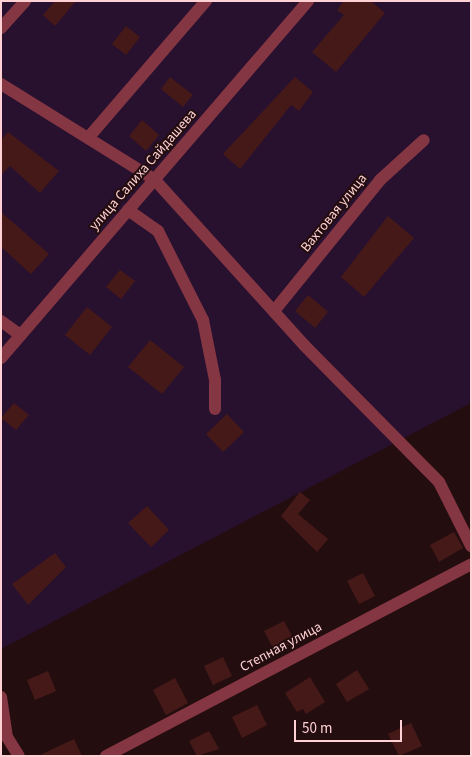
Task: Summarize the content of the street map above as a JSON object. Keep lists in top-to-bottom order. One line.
{"streets":{"street":["улица Салиха Сайдашева","Вахтовая улица","Степная улица"]},"scale_bar":"50 m"}
